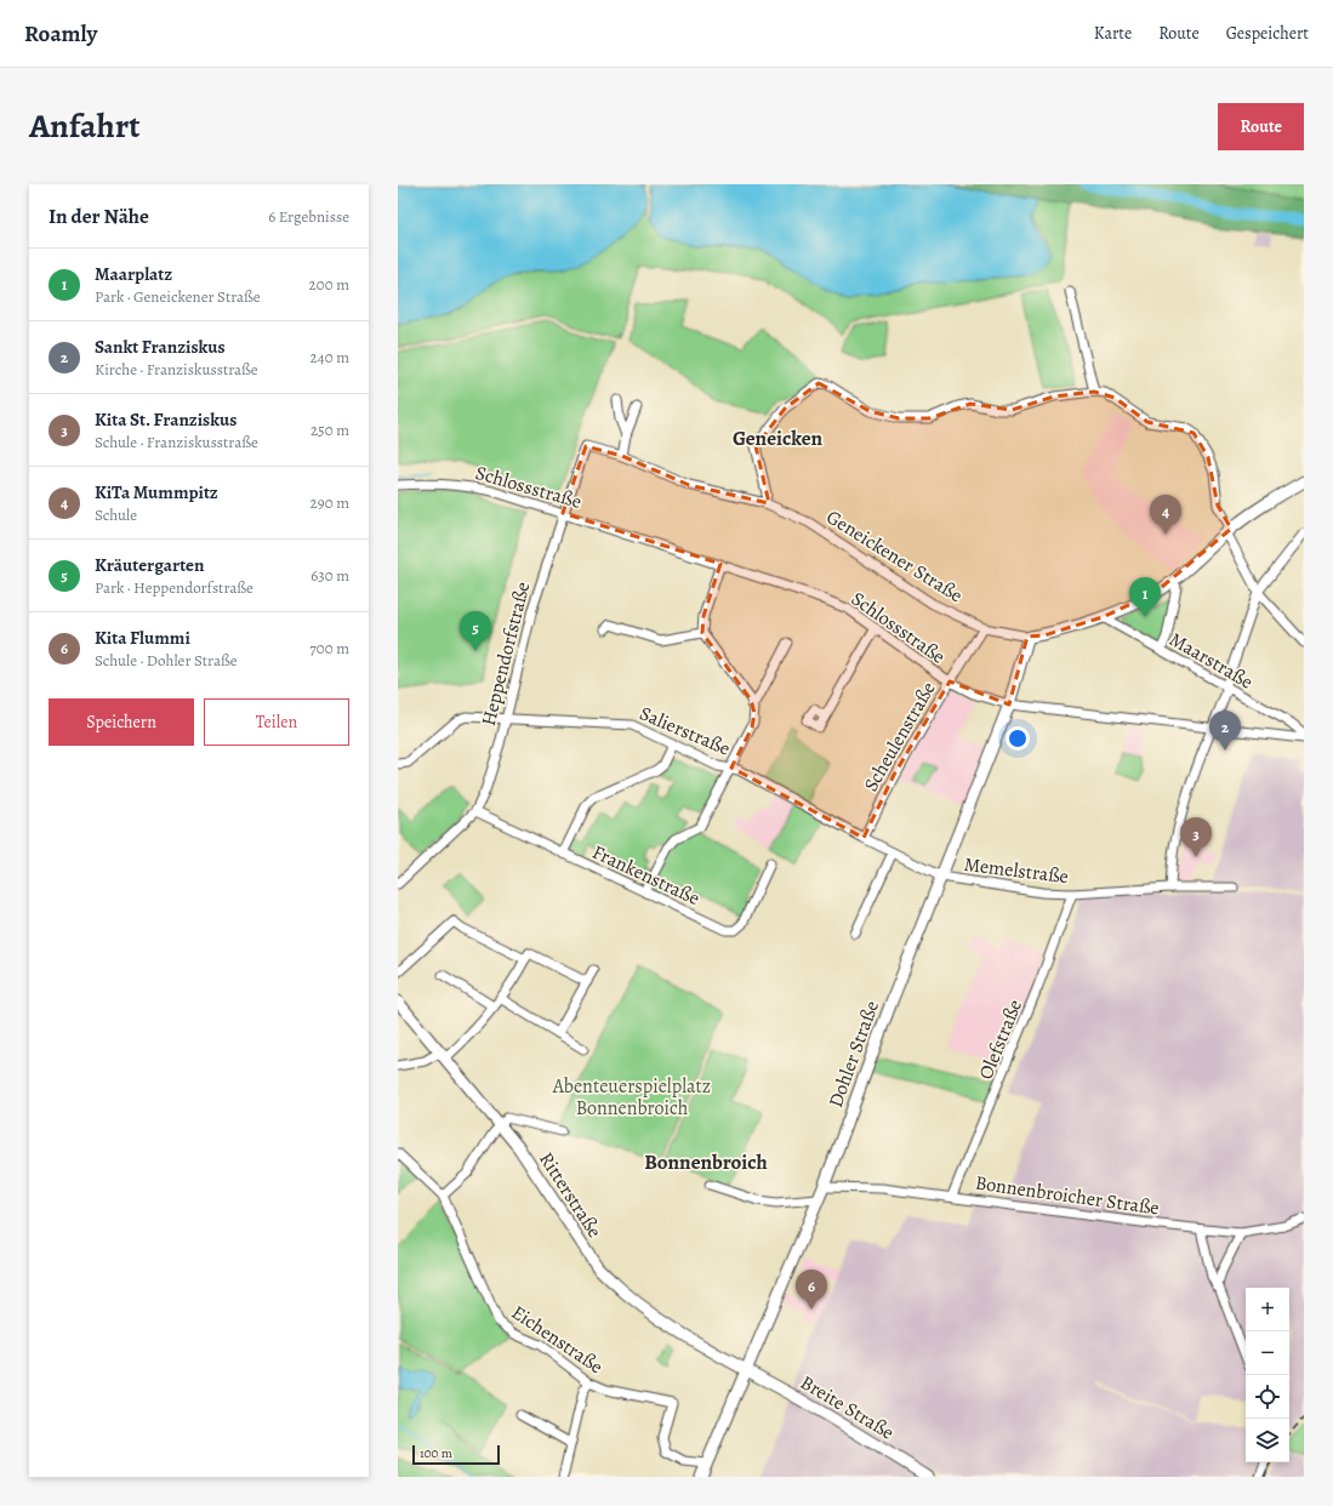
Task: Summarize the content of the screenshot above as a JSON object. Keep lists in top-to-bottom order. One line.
{"streets":{"main road":["Dohler Straße","Ritterstraße","Breite Straße"],"street":["Schlossstraße","Geneickener Straße","Heppendorfstraße","Maarstraße","Salierstraße","Scheulenstraße","Memelstraße","Frankenstraße","Olefstraße","Bonnenbroicher Straße","Eichenstraße"]},"crossings":[["Schlossstraße","Geneickener Straße"],["Schlossstraße","Heppendorfstraße"],["Schlossstraße","Scheulenstraße"],["Schlossstraße","Dohler Straße"],["Geneickener Straße","Heppendorfstraße"],["Geneickener Straße","Scheulenstraße"],["Geneickener Straße","Dohler Straße"],["Heppendorfstraße","Salierstraße"],["Heppendorfstraße","Frankenstraße"],["Salierstraße","Scheulenstraße"],["Salierstraße","Memelstraße"],["Scheulenstraße","Memelstraße"],["Memelstraße","Olefstraße"],["Memelstraße","Dohler Straße"],["Olefstraße","Bonnenbroicher Straße"],["Dohler Straße","Ritterstraße"],["Dohler Straße","Bonnenbroicher Straße"],["Dohler Straße","Eichenstraße"],["Dohler Straße","Breite Straße"],["Ritterstraße","Breite Straße"]],"districts":["Geneicken","Bonnenbroich"],"parks":["Abenteuerspielplatz Bonnenbroich"],"scale_bar":"100 m","page":{"header":"Roamly","nav":["Karte","Route","Gespeichert"],"title":"Anfahrt","buttons":["Route",["Speichern","Teilen"]],"heading":["In der Nähe","6 Ergebnisse"],"list":[{"mark":"1","name":"Maarplatz","note":"Park · Geneickener Straße","value":"200 m"},{"mark":"2","name":"Sankt Franziskus","note":"Kirche · Franziskusstraße","value":"240 m"},{"mark":"3","name":"Kita St. Franziskus","note":"Schule · Franziskusstraße","value":"250 m"},{"mark":"4","name":"KiTa Mummpitz","note":"Schule","value":"290 m"},{"mark":"5","name":"Kräutergarten","note":"Park · Heppendorfstraße","value":"630 m"},{"mark":"6","name":"Kita Flummi","note":"Schule · Dohler Straße","value":"700 m"}],"pins":["4","1","5","2","3","6"],"map_buttons":["+","−"],"scale":"100 m"}}
